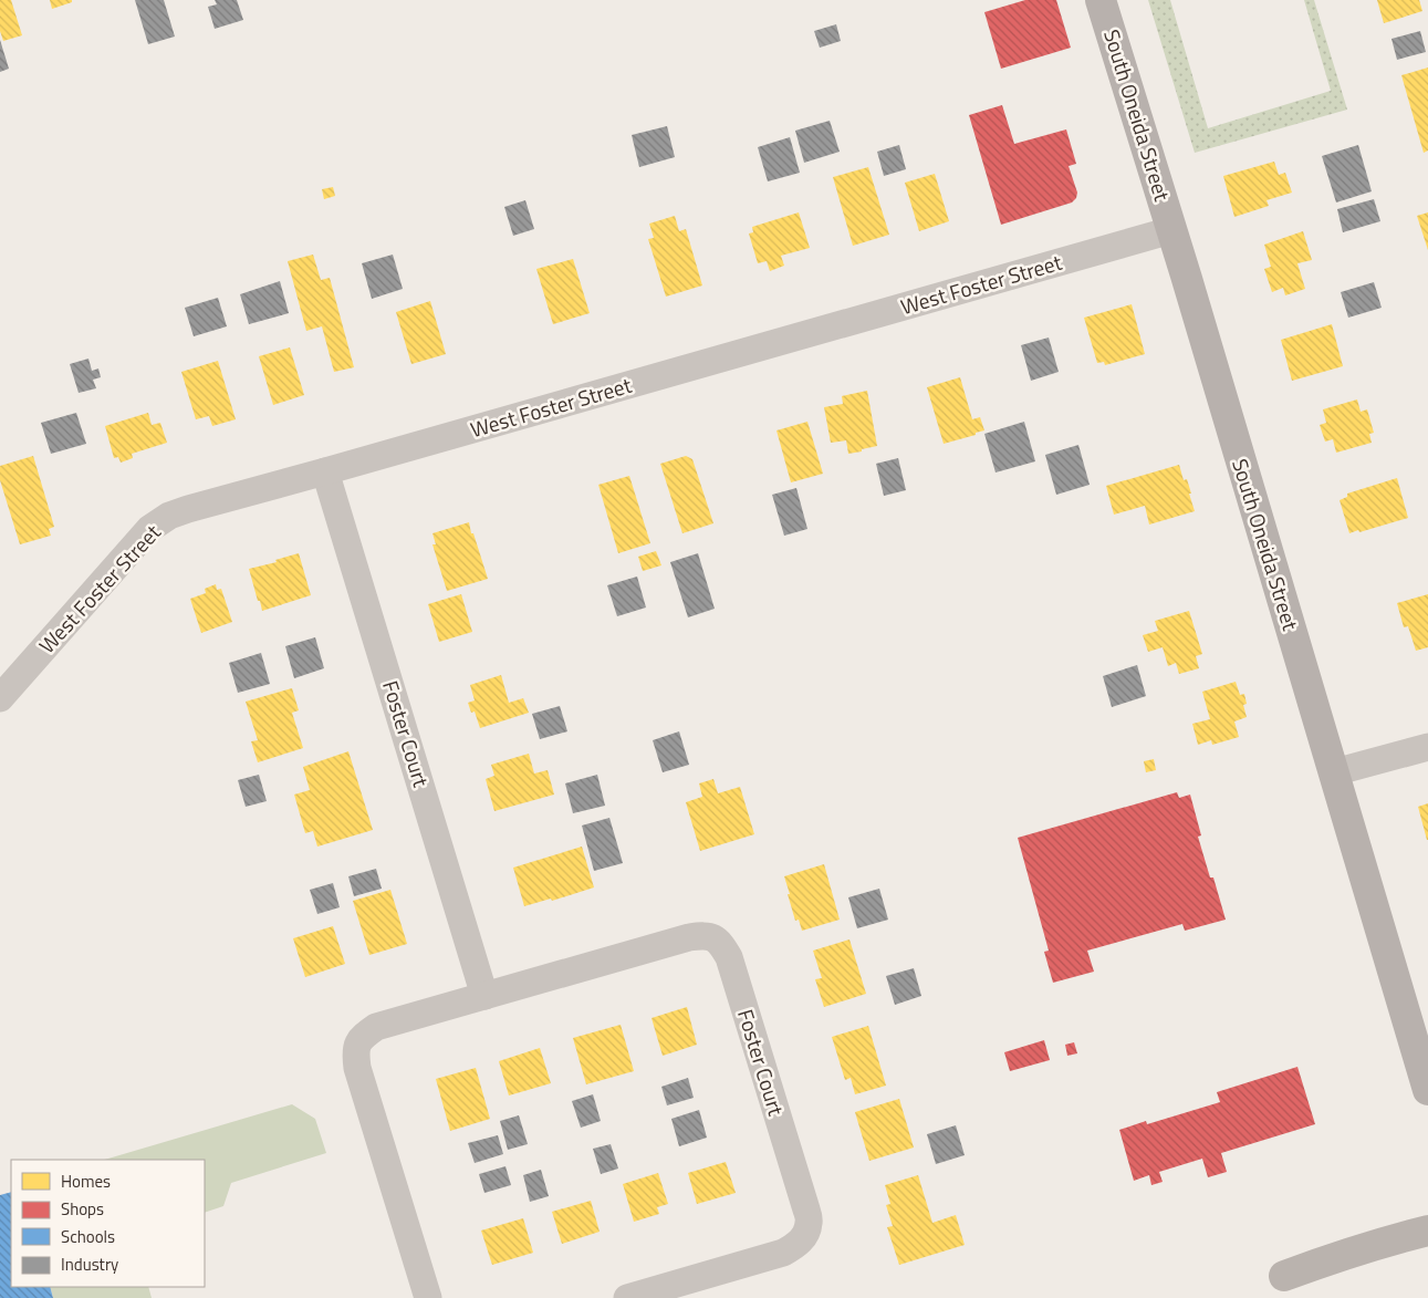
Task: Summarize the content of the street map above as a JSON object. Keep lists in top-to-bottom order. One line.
{"streets":{"main road":["South Oneida Street"],"street":["West Foster Street","Foster Court"]},"crossings":[["South Oneida Street","West Foster Street"],["West Foster Street","Foster Court"]],"legend":["Homes","Shops","Schools","Industry"]}
